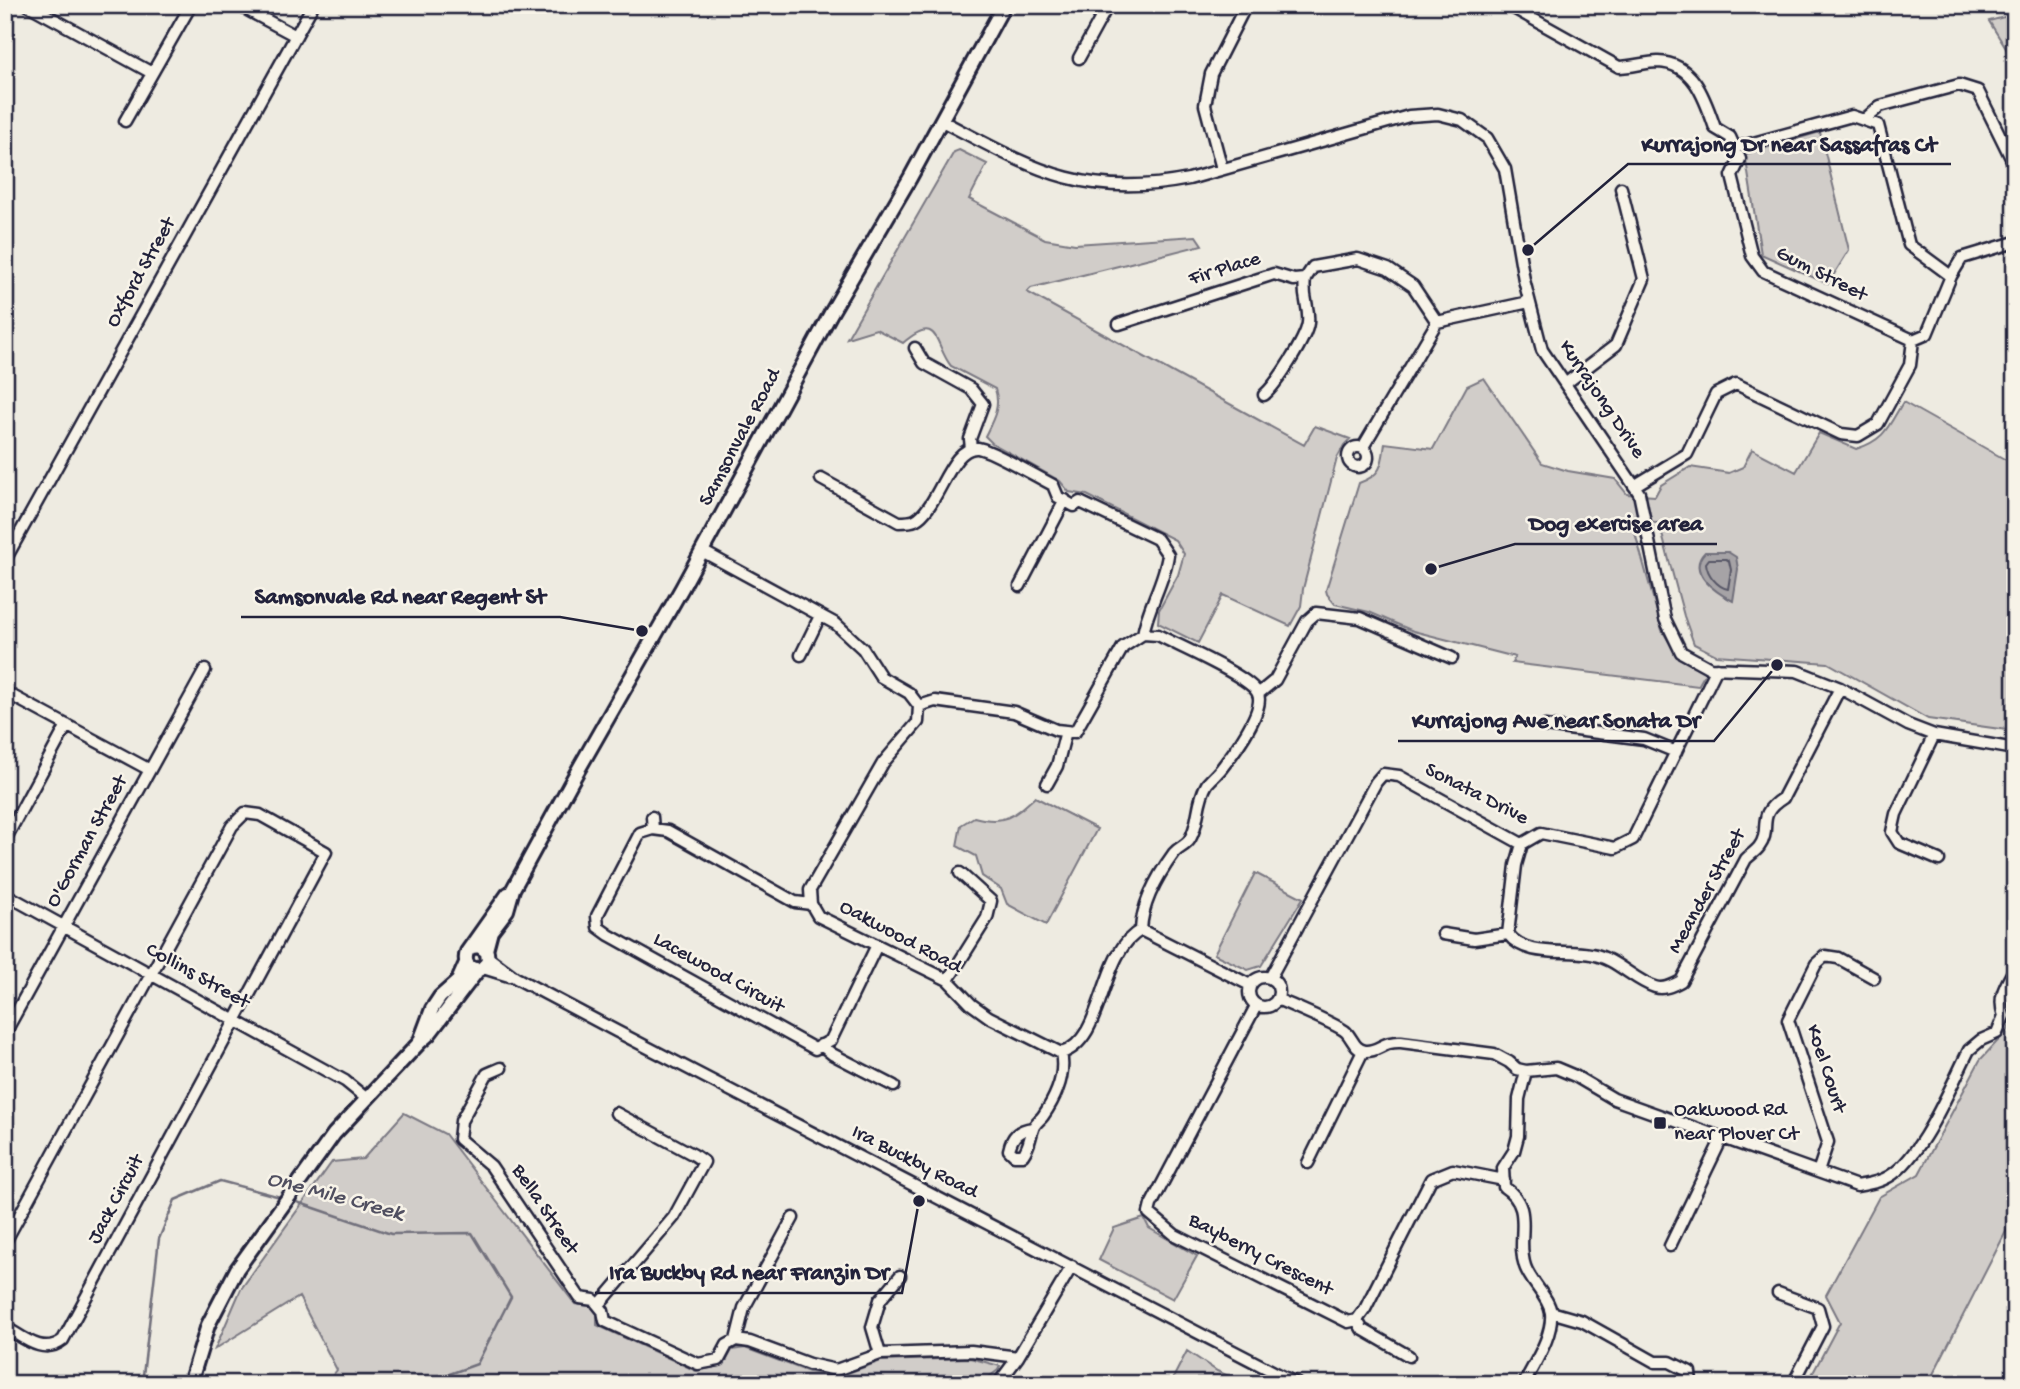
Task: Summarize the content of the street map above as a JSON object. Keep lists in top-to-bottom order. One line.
{"streets":{"main road":["Samsonvale Road"],"street":["Fir Place","Oxford Street","Gum Street","Kurrajong Drive","Sonata Drive","O'Gorman Street","Meander Street","Oakwood Road","Lacewood Circuit","Collins Street","Koel Court","Ira Buckby Road","Jack Circuit","Bella Street","Bayberry Crescent"]},"crossings":[["Kurrajong Drive","Samsonvale Road"],["Kurrajong Drive","Sonata Drive"],["Kurrajong Drive","Meander Street"],["Samsonvale Road","Collins Street"],["Samsonvale Road","Ira Buckby Road"],["Sonata Drive","Bayberry Crescent"],["O'Gorman Street","Collins Street"],["Collins Street","Jack Circuit"]],"water":["One Mile Creek"],"places":{"other":["Kurrajong Dr near Sassafras Ct","Dog exercise area","Samsonvale Rd near Regent St","Kurrajong Ave near Sonata Dr","Ira Buckby Rd near Franzin Dr"],"transit":["Oakwood Rd near Plover Ct"]}}
